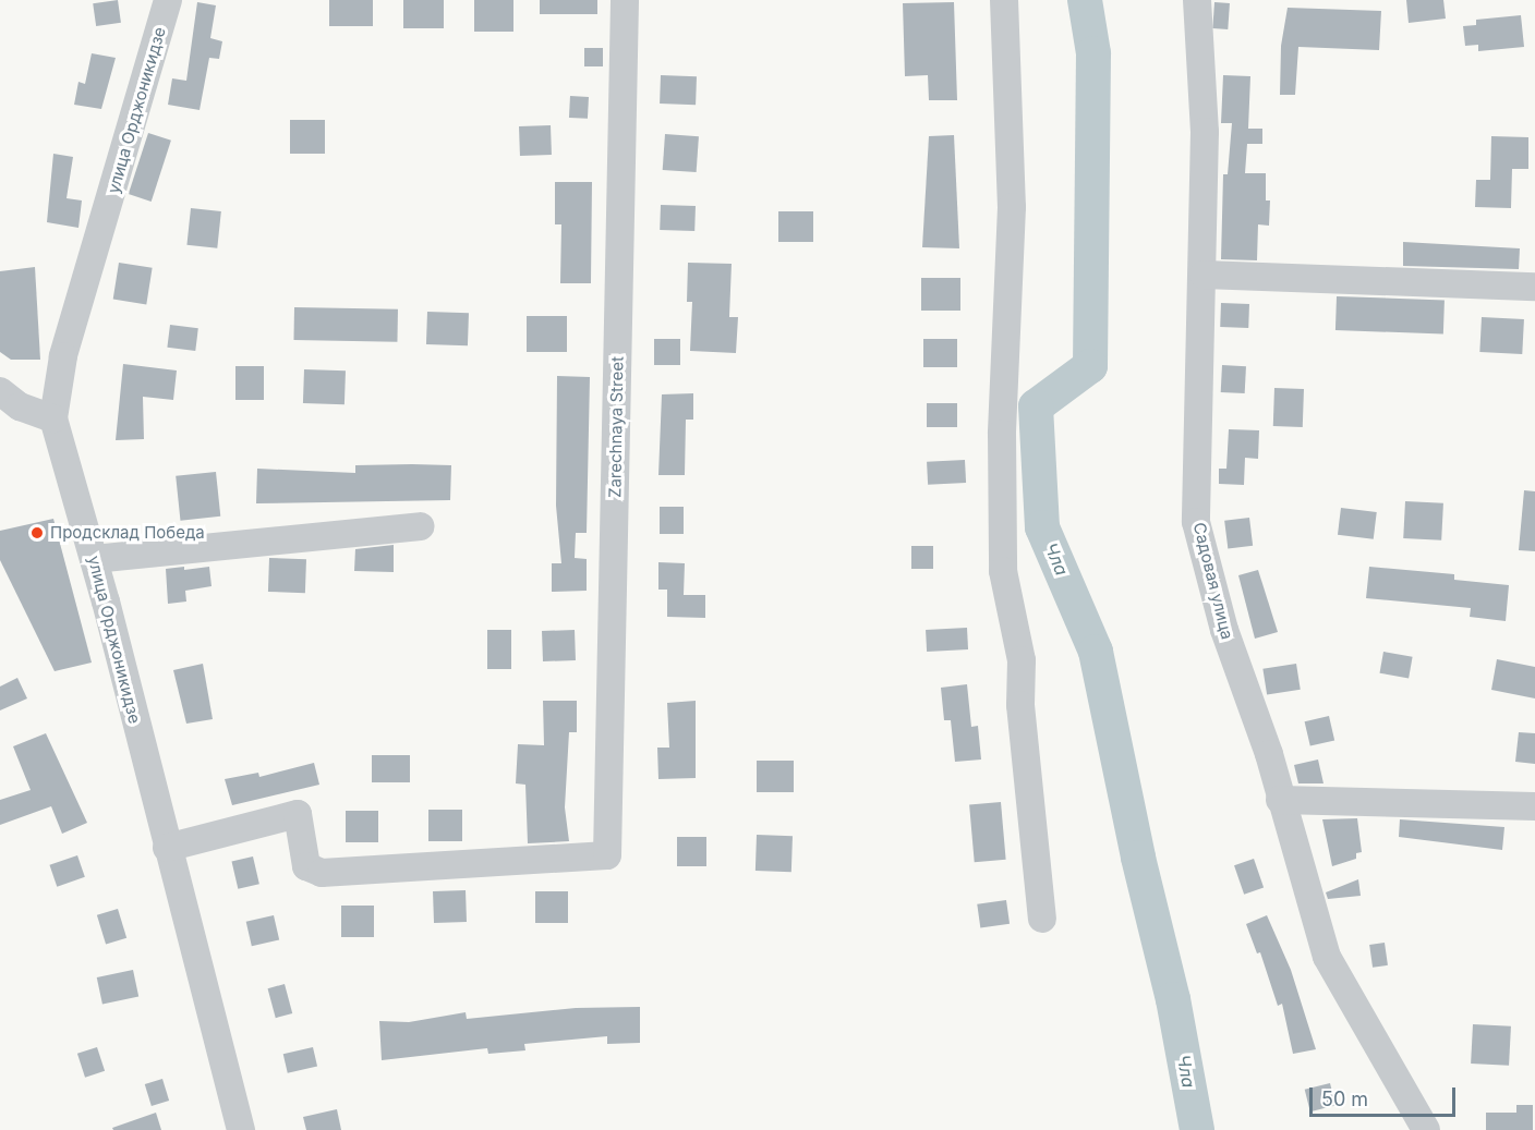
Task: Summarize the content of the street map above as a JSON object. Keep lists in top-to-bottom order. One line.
{"streets":{"street":["улица Орджоникидзе","Zarechnaya Street","Садовая улица"]},"crossings":[["улица Орджоникидзе","Zarechnaya Street"]],"water":["Чла"],"places":["Продсклад Победа"],"scale_bar":"50 m"}
